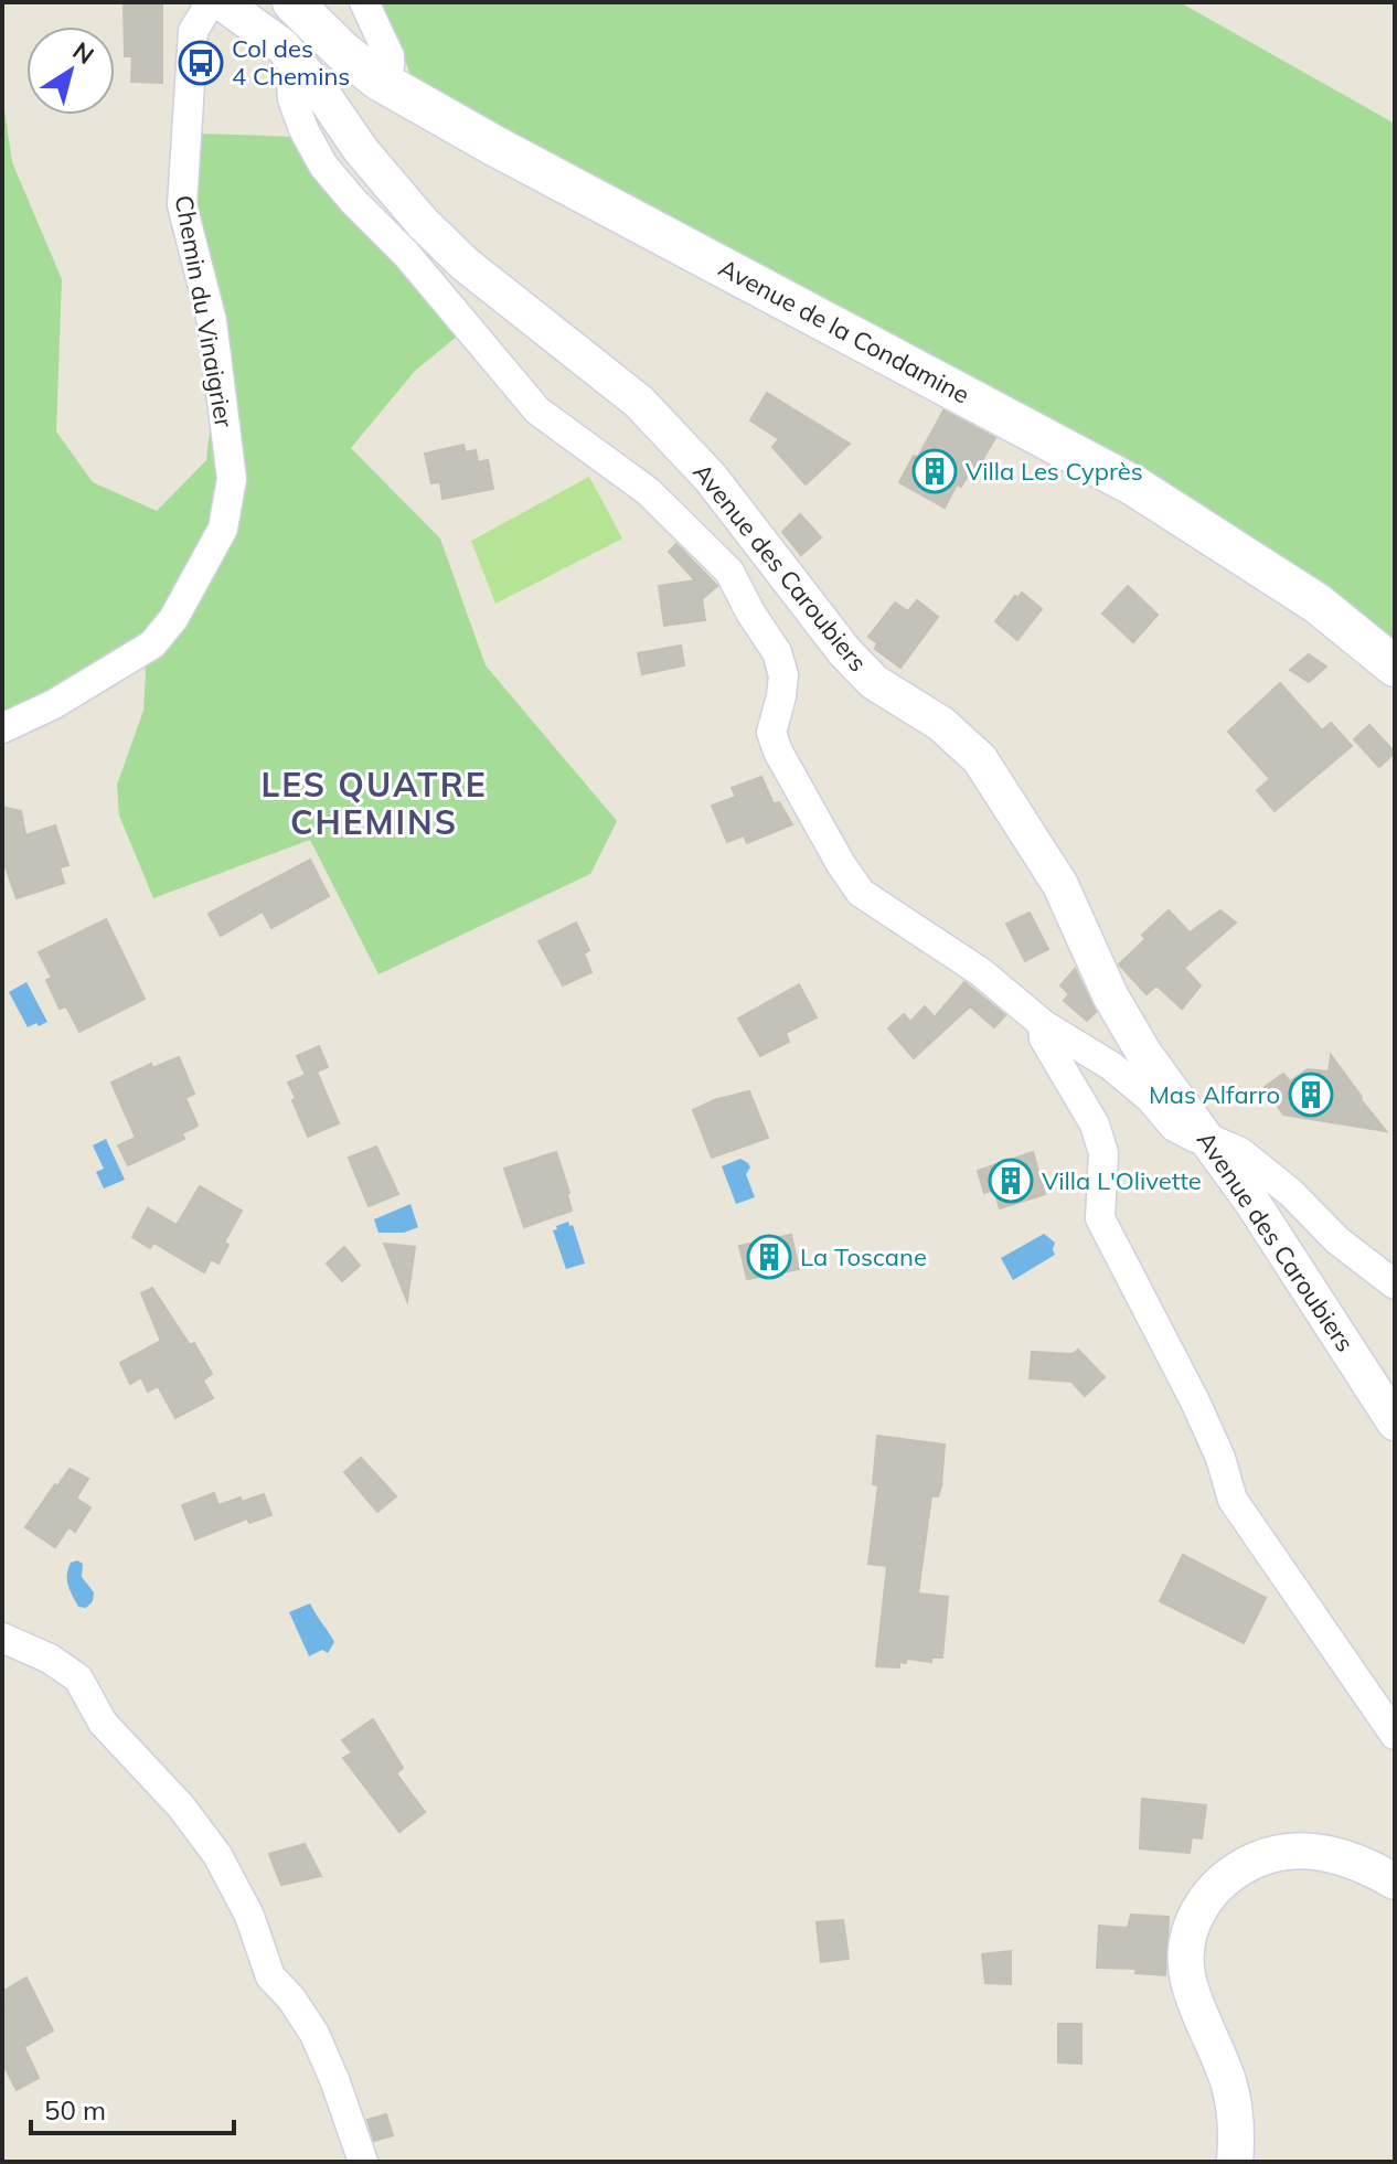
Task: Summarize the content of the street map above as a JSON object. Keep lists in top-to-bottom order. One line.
{"streets":{"main road":["Avenue de la Condamine"],"street":["Chemin du Vinaigrier","Avenue des Caroubiers"]},"districts":["LES QUATRE CHEMINS"],"places":{"bus stop":["Col des 4 Chemins"],"building":["Villa Les Cyprès","Mas Alfarro","Villa L'Olivette","La Toscane"]},"scale_bar":"50 m","north":"top right"}
